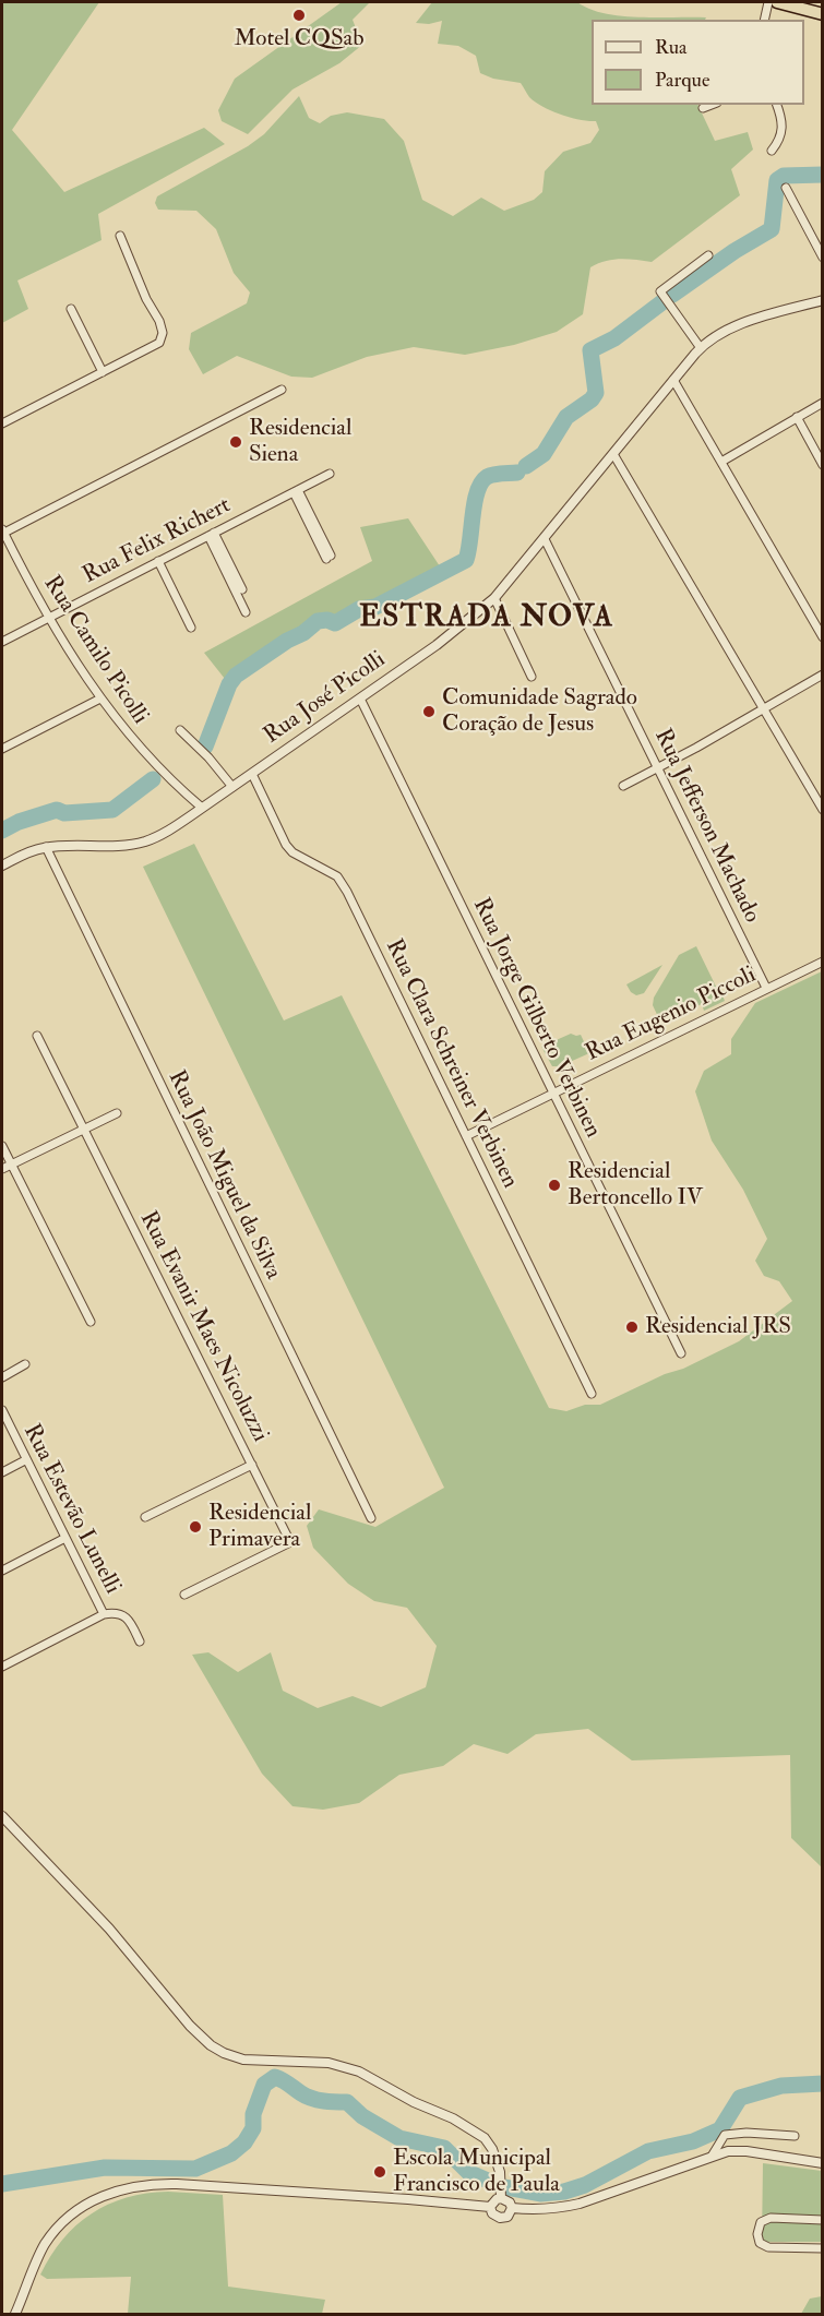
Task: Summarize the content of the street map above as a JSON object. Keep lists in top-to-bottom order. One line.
{"streets":{"street":["Rua Felix Richert","Rua Camilo Picolli","Rua José Picolli","Rua Jefferson Machado","Rua Eugenio Piccoli","Rua Jorge Gilberto Verbinen","Rua Clara Schreiner Verbinen","Rua João Miguel da Silva","Rua Evanir Maes Nicoluzzi","Rua Estevão Lunelli"]},"crossings":[["Rua Felix Richert","Rua Camilo Picolli"],["Rua Camilo Picolli","Rua José Picolli"],["Rua José Picolli","Rua Jefferson Machado"],["Rua José Picolli","Rua Jorge Gilberto Verbinen"],["Rua José Picolli","Rua Clara Schreiner Verbinen"],["Rua José Picolli","Rua João Miguel da Silva"],["Rua Jefferson Machado","Rua Eugenio Piccoli"],["Rua Eugenio Piccoli","Rua Jorge Gilberto Verbinen"],["Rua Eugenio Piccoli","Rua Clara Schreiner Verbinen"]],"districts":["ESTRADA NOVA"],"places":["Motel CQSab","Residencial Siena","Comunidade Sagrado Coração de Jesus","Residencial Bertoncello IV","Residencial JRS","Residencial Primavera","Escola Municipal Francisco de Paula"],"legend":["Rua","Parque"]}
